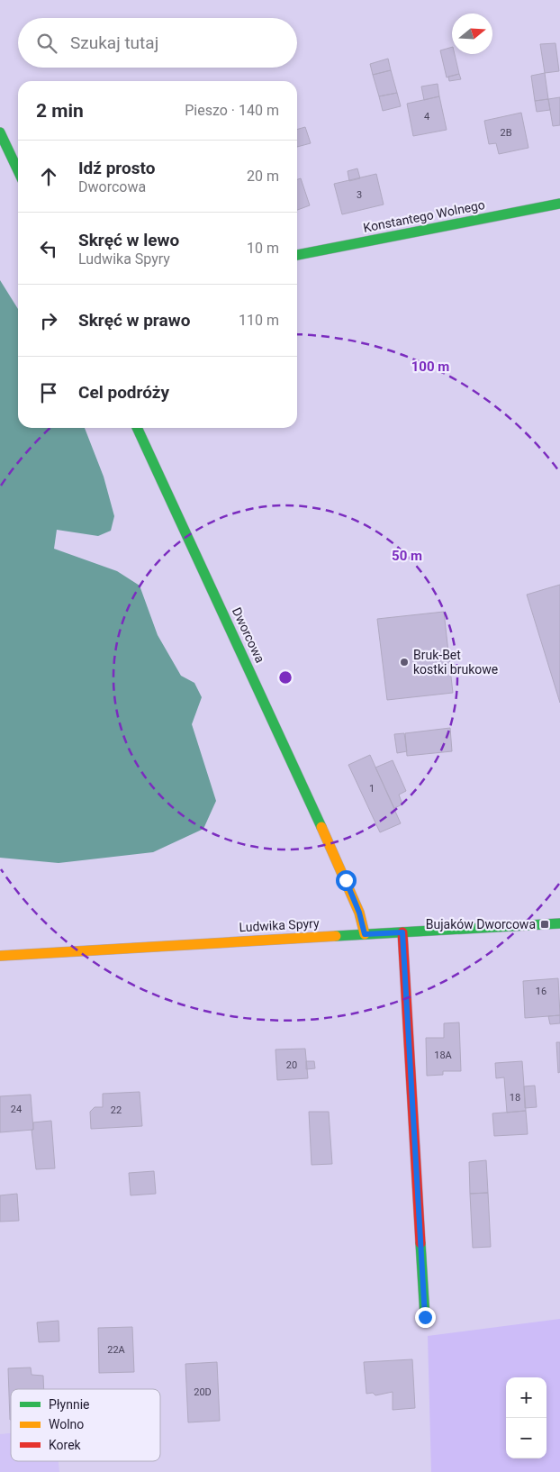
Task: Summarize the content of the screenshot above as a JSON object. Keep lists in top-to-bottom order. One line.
{"streets":{"street":["Konstantego Wolnego","Dworcowa","Ludwika Spyry"]},"crossings":[["Dworcowa","Ludwika Spyry"]],"places":{"other":["Bruk-Bet kostki brukowe"],"transit":["Bujaków Dworcowa"]},"house_numbers":["4","2B","3","1","16","18A","20","18","24","22","22A","20D"],"legend":["Płynnie","Wolno","Korek"],"north":"right","page":{"search":"Szukaj tutaj","heading":["2 min","Pieszo · 140 m"],"list":[["Idź prosto","Dworcowa","20 m"],["Skręć w lewo","Ludwika Spyry","10 m"],["Skręć w prawo","110 m"],"Cel podróży"],"map_buttons":["+","−"]},"rings":["100 m","50 m"]}
